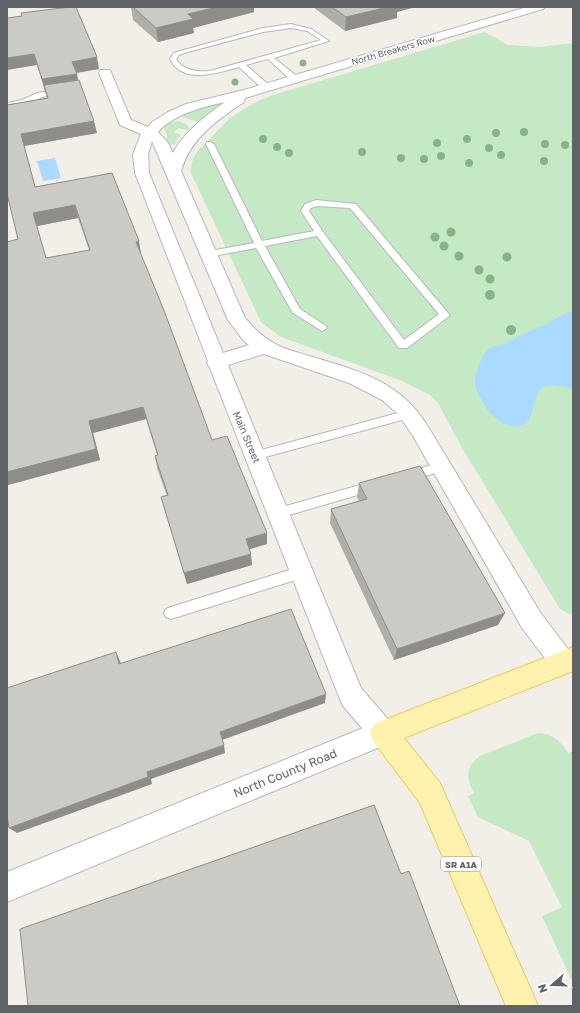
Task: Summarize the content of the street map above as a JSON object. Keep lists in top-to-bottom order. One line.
{"streets":{"main road":["North County Road","SR A1A"],"street":["North Breakers Row","Main Street"]},"crossings":[["North Breakers Row","Main Street"],["Main Street","North County Road"],["Main Street","SR A1A"],["North County Road","SR A1A"]],"north":"left"}
